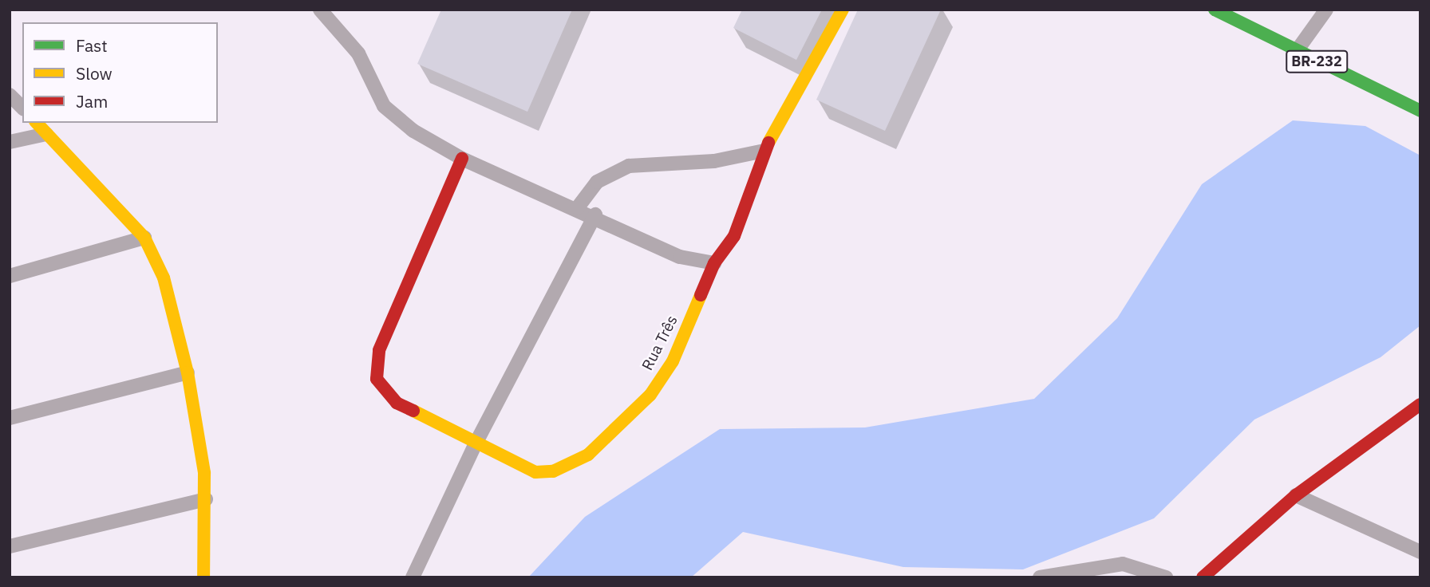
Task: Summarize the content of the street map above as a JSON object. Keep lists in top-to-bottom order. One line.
{"streets":{"main road":["BR-232","Rua Três"]},"legend":["Fast","Slow","Jam"]}
